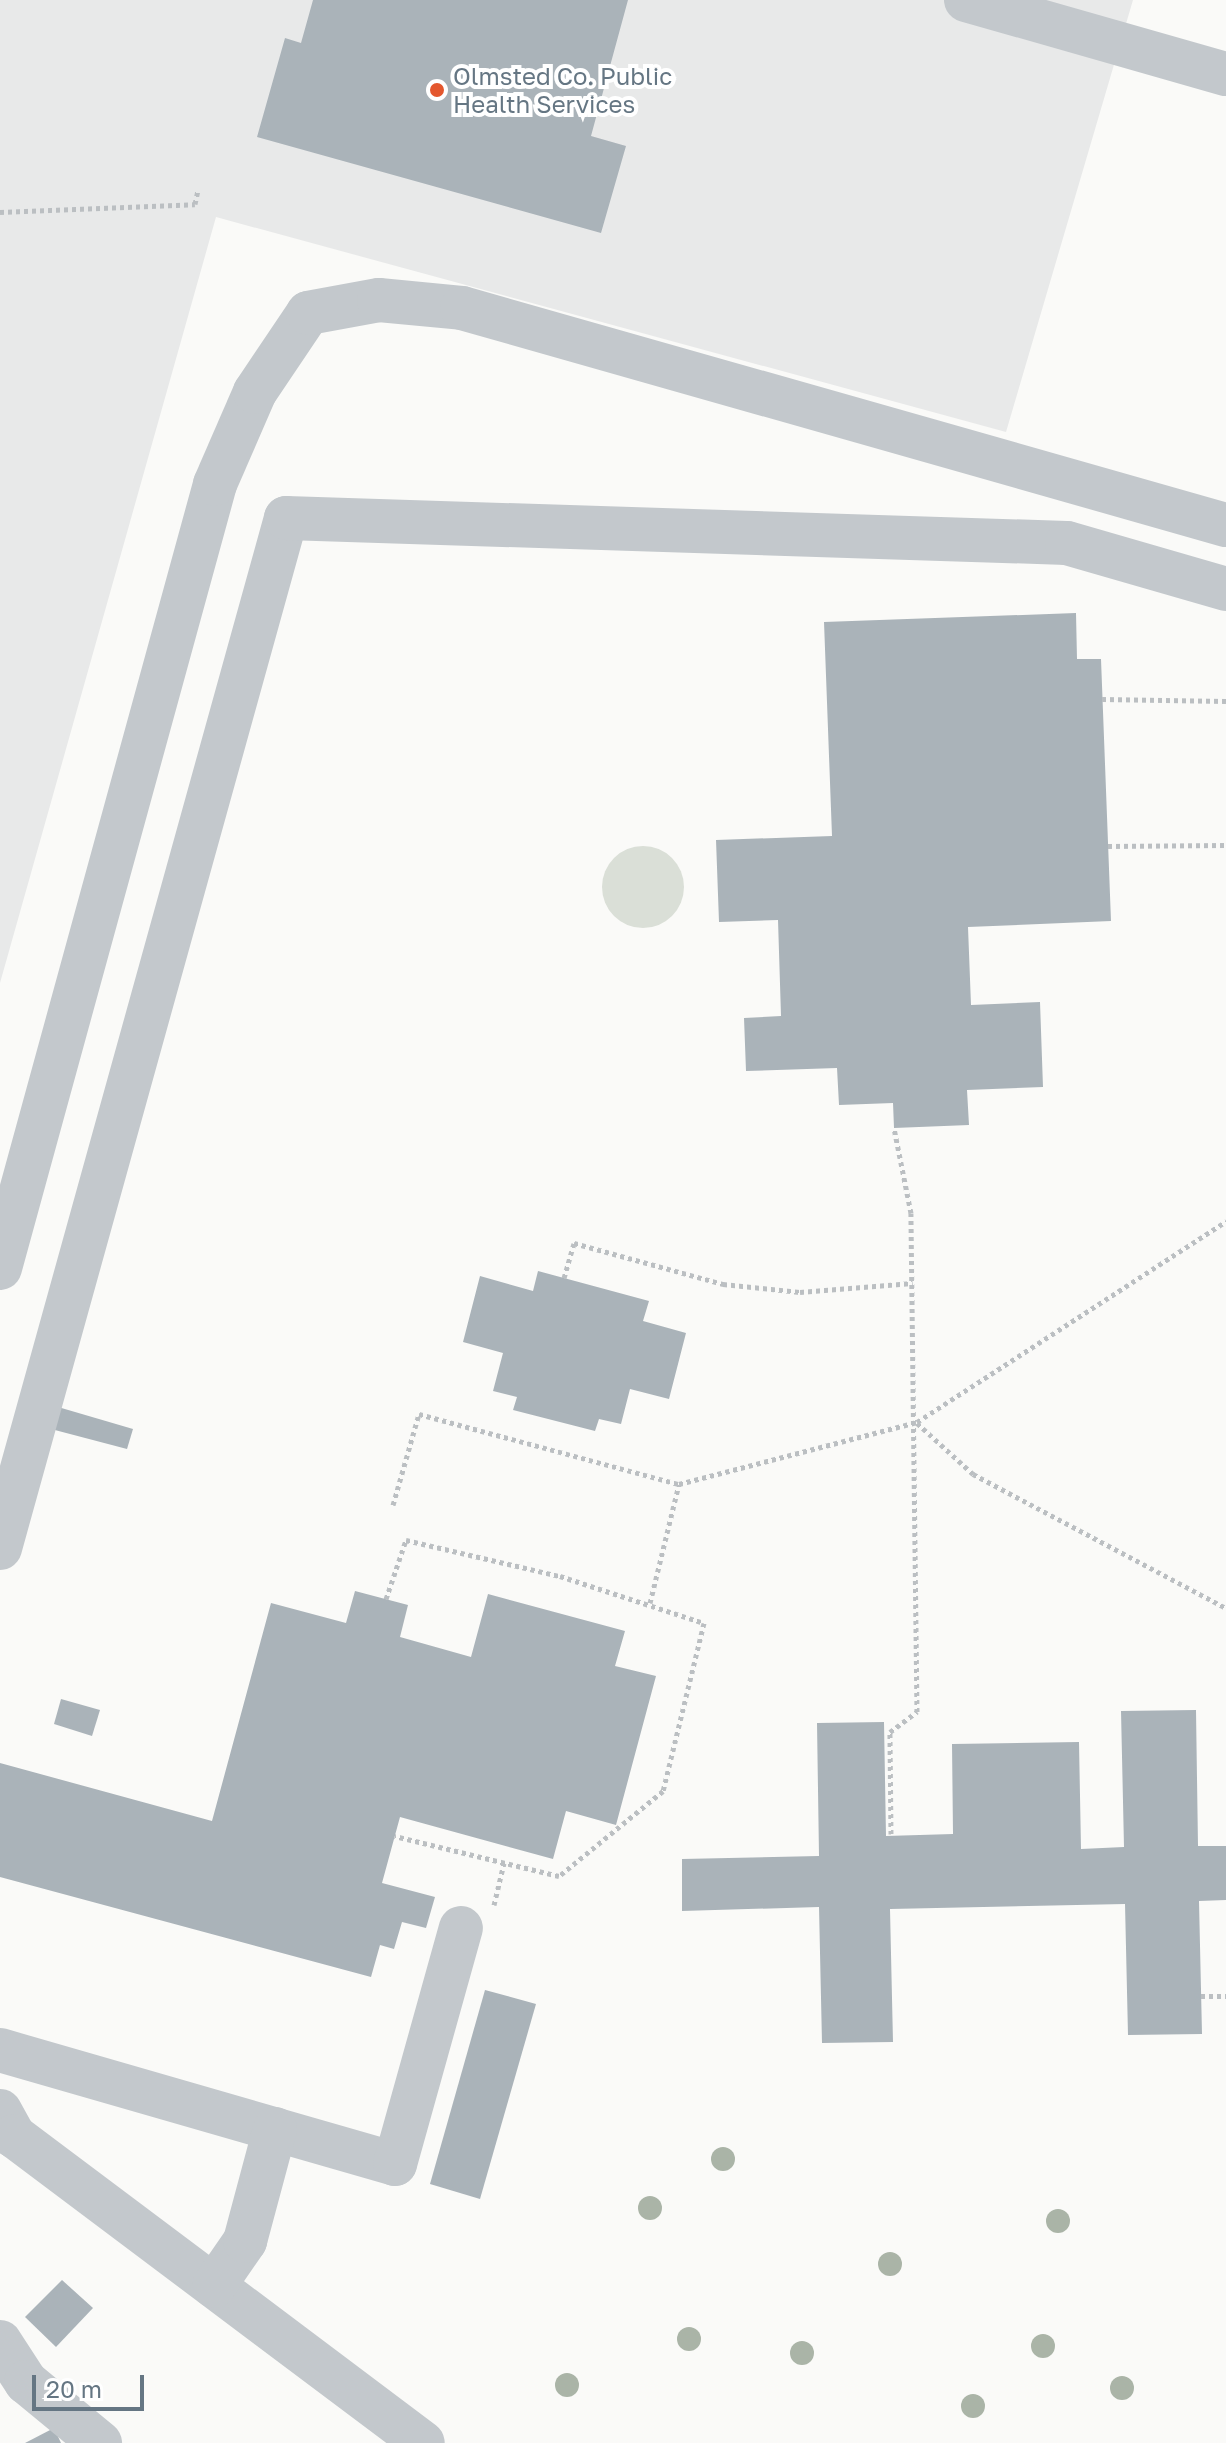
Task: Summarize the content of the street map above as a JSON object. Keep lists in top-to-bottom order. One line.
{"places":["Olmsted Co. Public Health Services"],"scale_bar":"20 m"}
